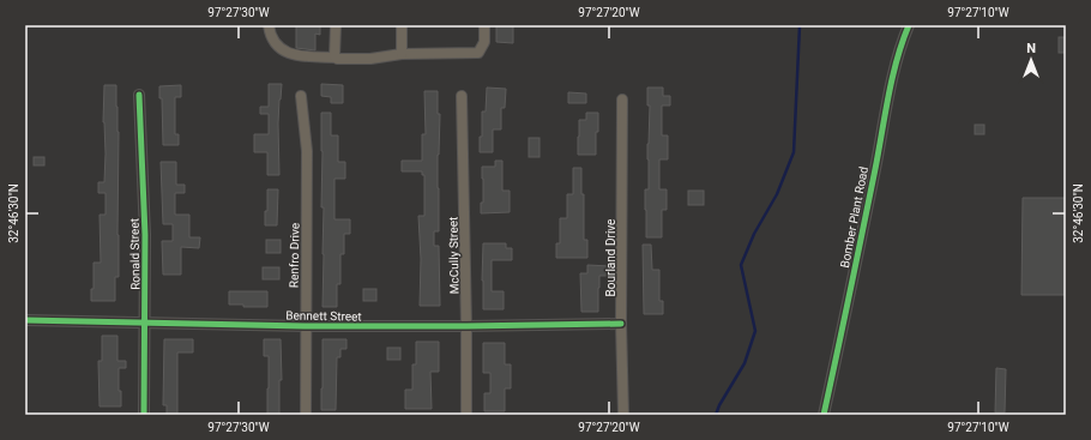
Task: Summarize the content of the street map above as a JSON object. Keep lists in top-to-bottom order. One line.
{"streets":{"street":["Bomber Plant Road","Ronald Street","Renfro Drive","McCully Street","Bourland Drive","Bennett Street"]},"crossings":[["Ronald Street","Bennett Street"],["Renfro Drive","Bennett Street"],["McCully Street","Bennett Street"],["Bourland Drive","Bennett Street"]],"north":"top","coordinates":["97°27'30\"W","97°27'20\"W","97°27'10\"W","32°46'30\"N"]}
